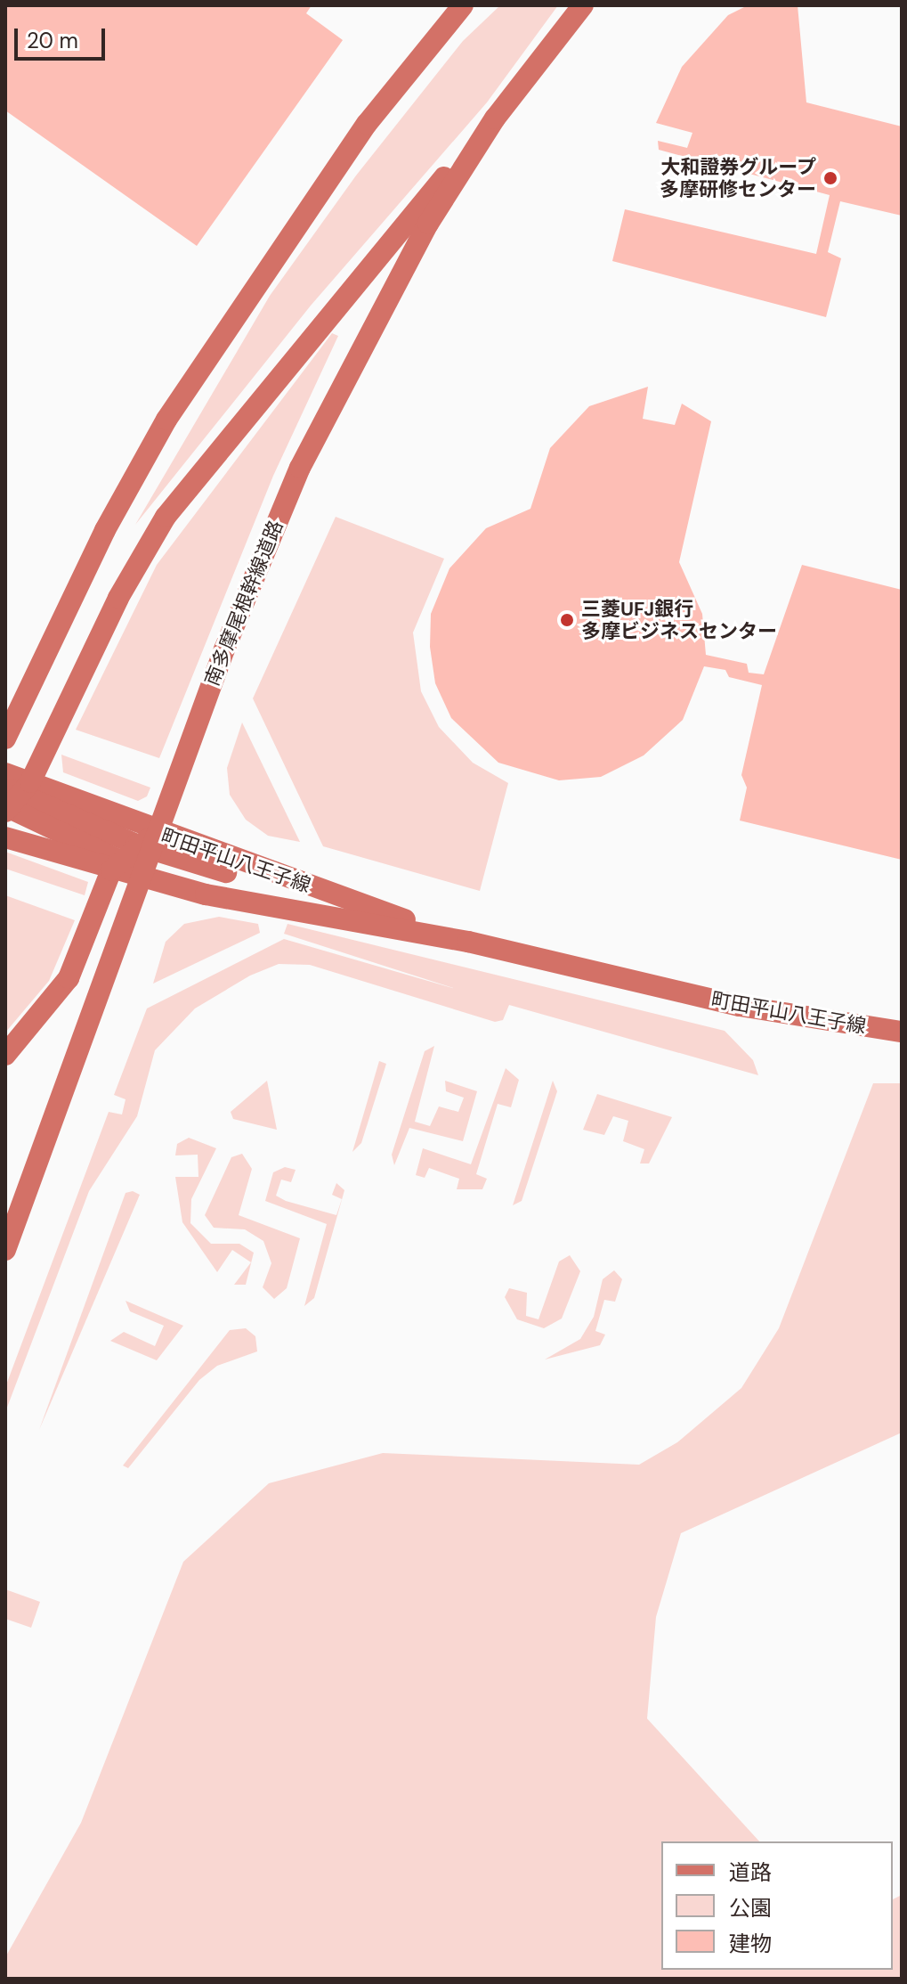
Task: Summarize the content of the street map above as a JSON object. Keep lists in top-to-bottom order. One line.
{"streets":{"main road":["南多摩尾根幹線道路","町田平山八王子線"]},"crossings":[["南多摩尾根幹線道路","町田平山八王子線"]],"places":["大和證券グループ 多摩研修センター","三菱UFJ銀行 多摩ビジネスセンター"],"legend":["道路","公園","建物"],"scale_bar":"20 m"}
